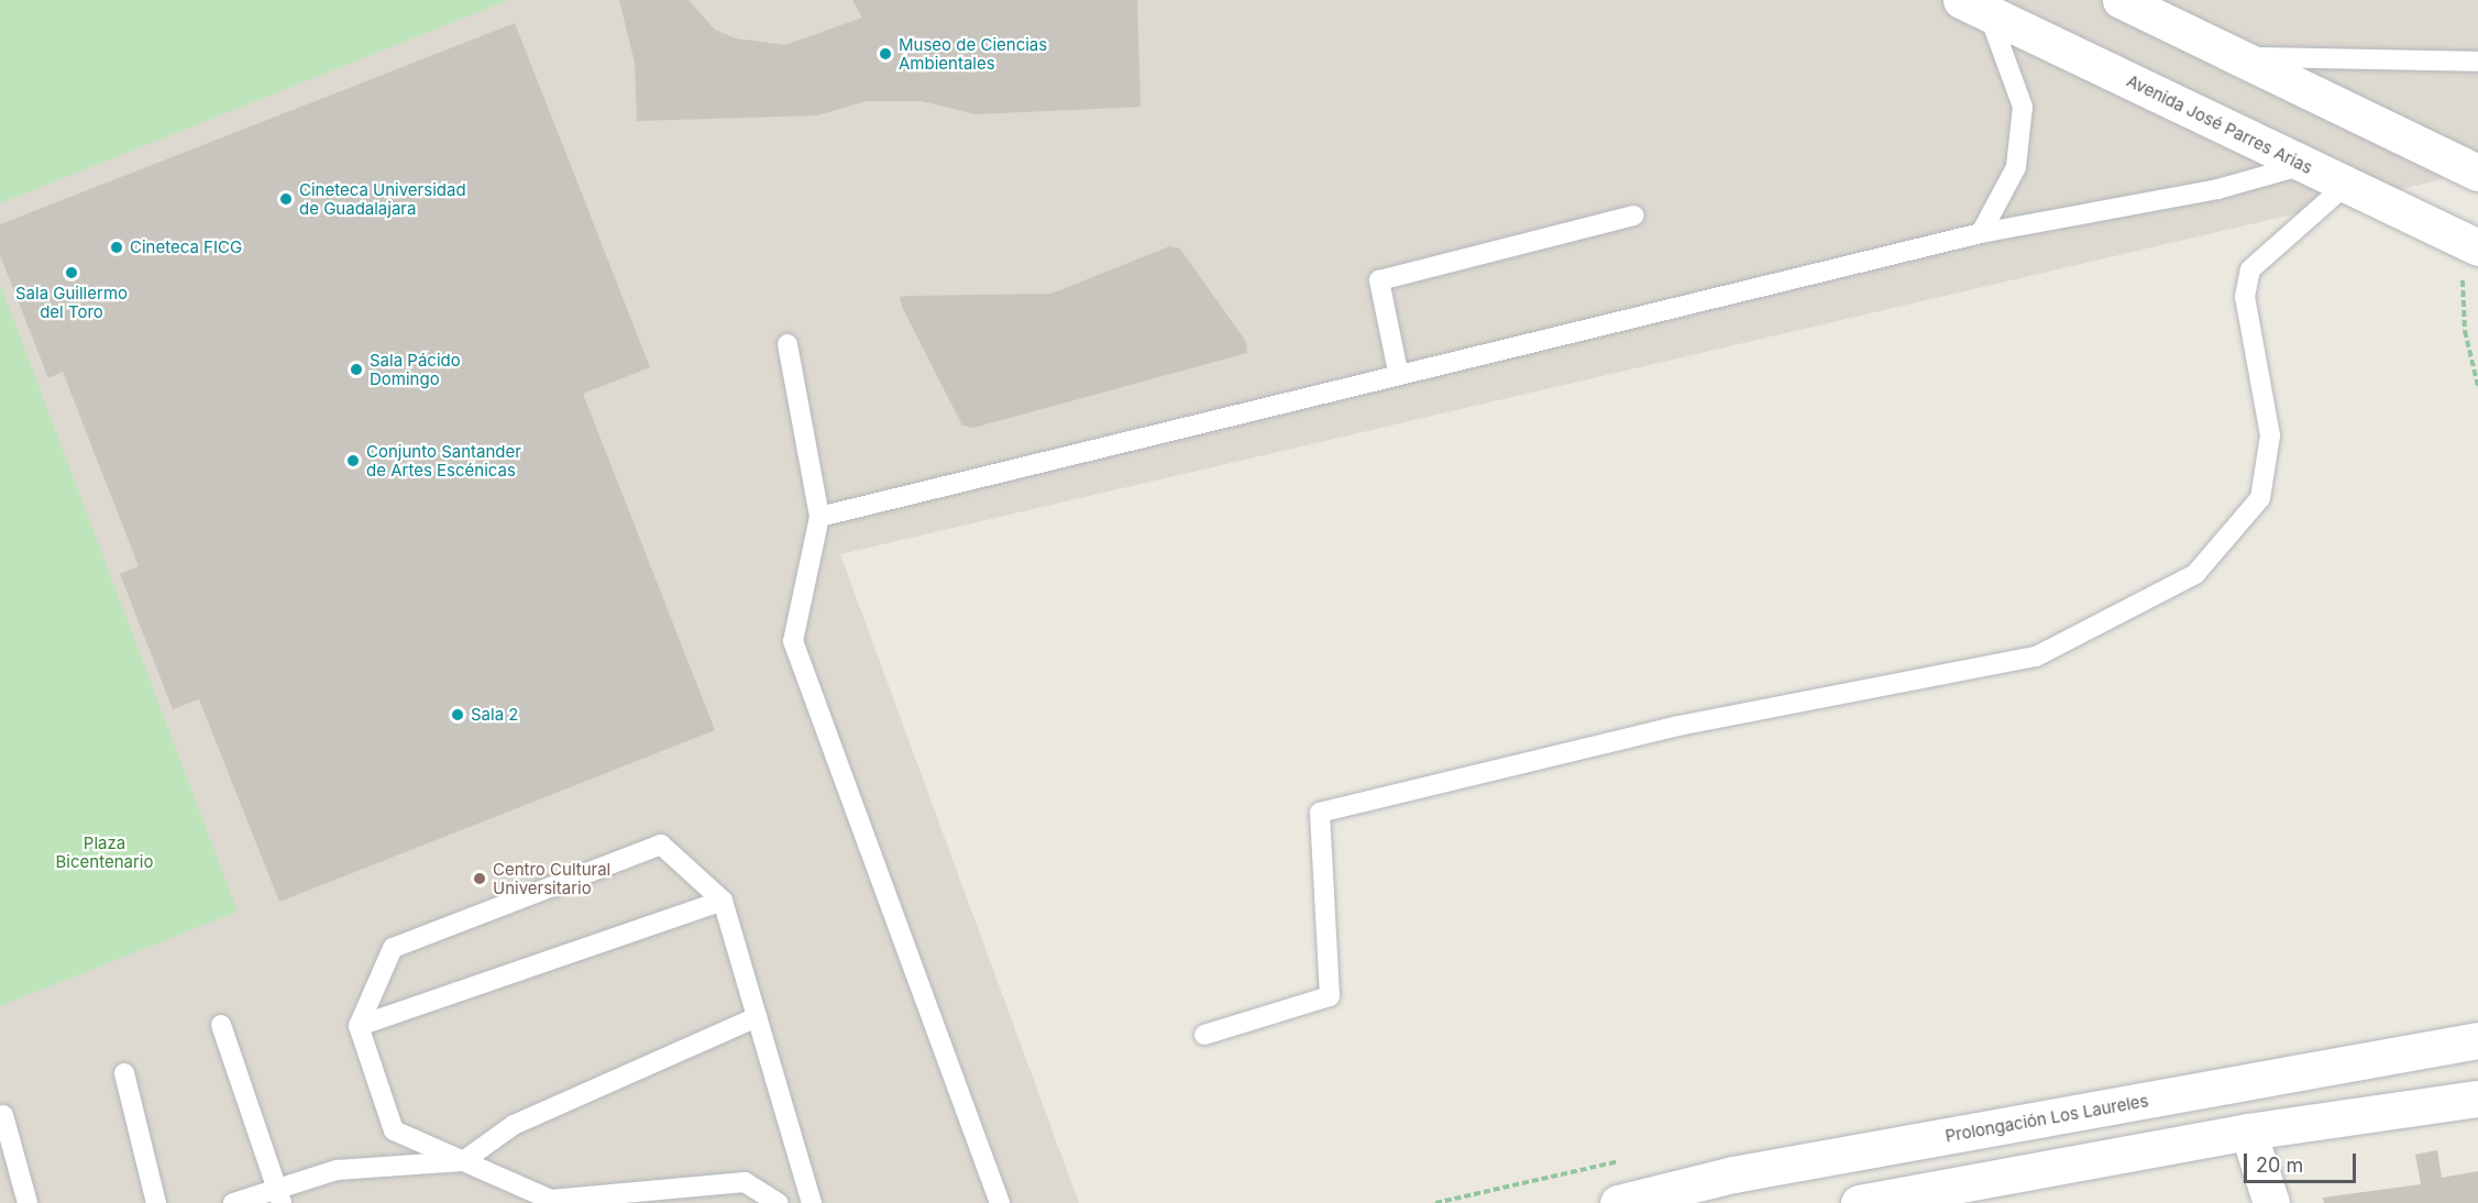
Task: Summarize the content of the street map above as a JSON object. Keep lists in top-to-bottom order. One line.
{"streets":{"street":["Avenida José Parres Arias","Prolongación Los Laureles"]},"parks":["Plaza Bicentenario"],"places":["Museo de Ciencias Ambientales","Cineteca Universidad de Guadalajara","Cineteca FICG","Sala Guillermo del Toro","Sala Pácido Domingo","Conjunto Santander de Artes Escénicas","Sala 2","Centro Cultural Universitario"],"scale_bar":"20 m"}
